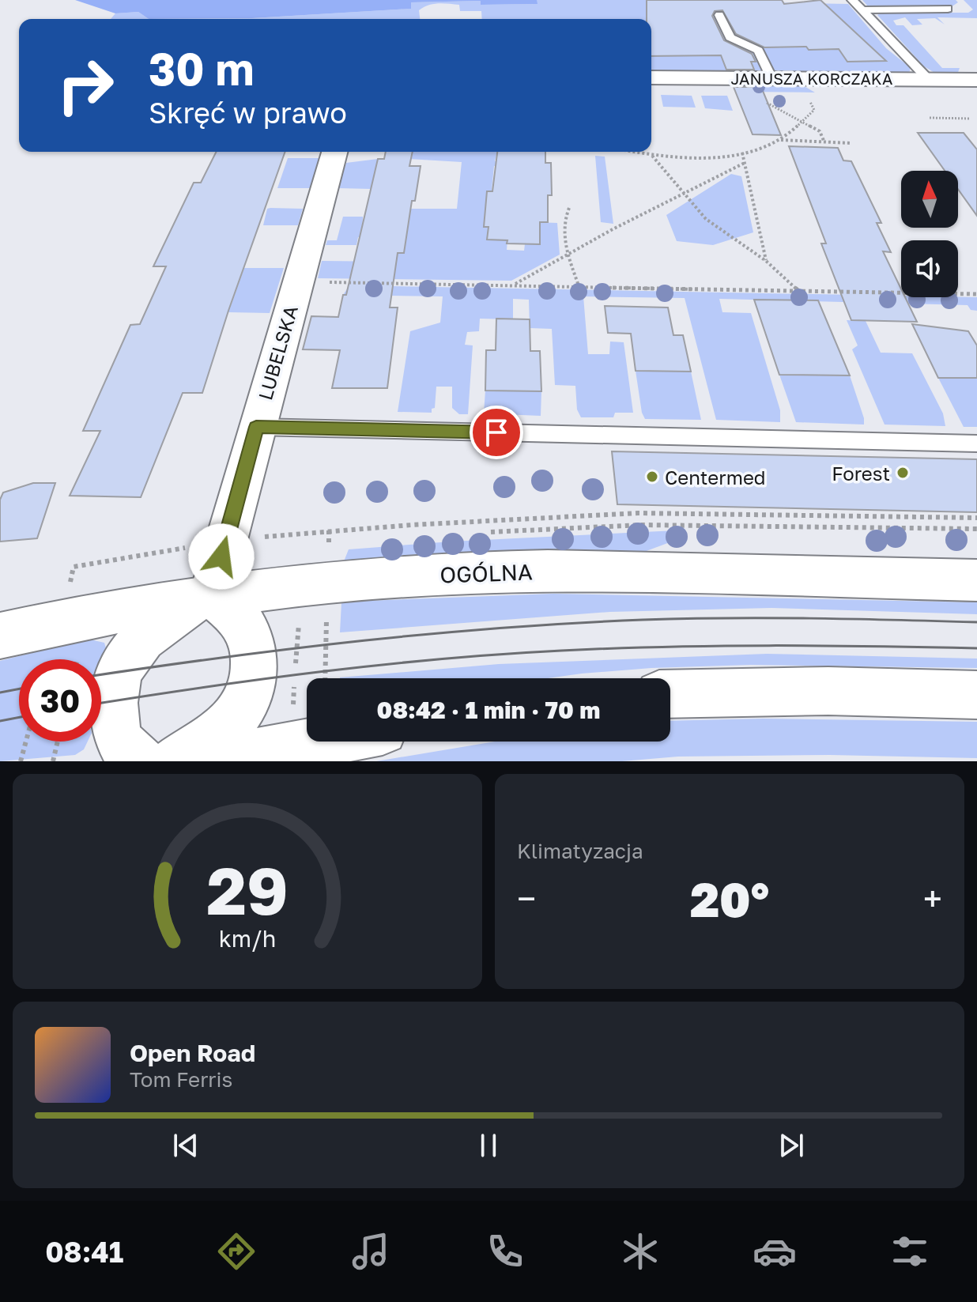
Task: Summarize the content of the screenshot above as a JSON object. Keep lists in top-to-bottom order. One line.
{"streets":{"street":["JANUSZA KORCZAKA","LUBELSKA","OGÓLNA"]},"crossings":[["LUBELSKA","OGÓLNA"]],"places":["Forest","Centermed"],"north":"top","page":{"turn":["30 m","Skręć w prawo"],"limit":"30","trip":"08:42 · 1 min · 70 m","tile":"Klimatyzacja","heat":["−","20°","+"],"song":["Open Road","Tom Ferris"],"tabs":"08:41","gauge":["29","km/h"]}}
